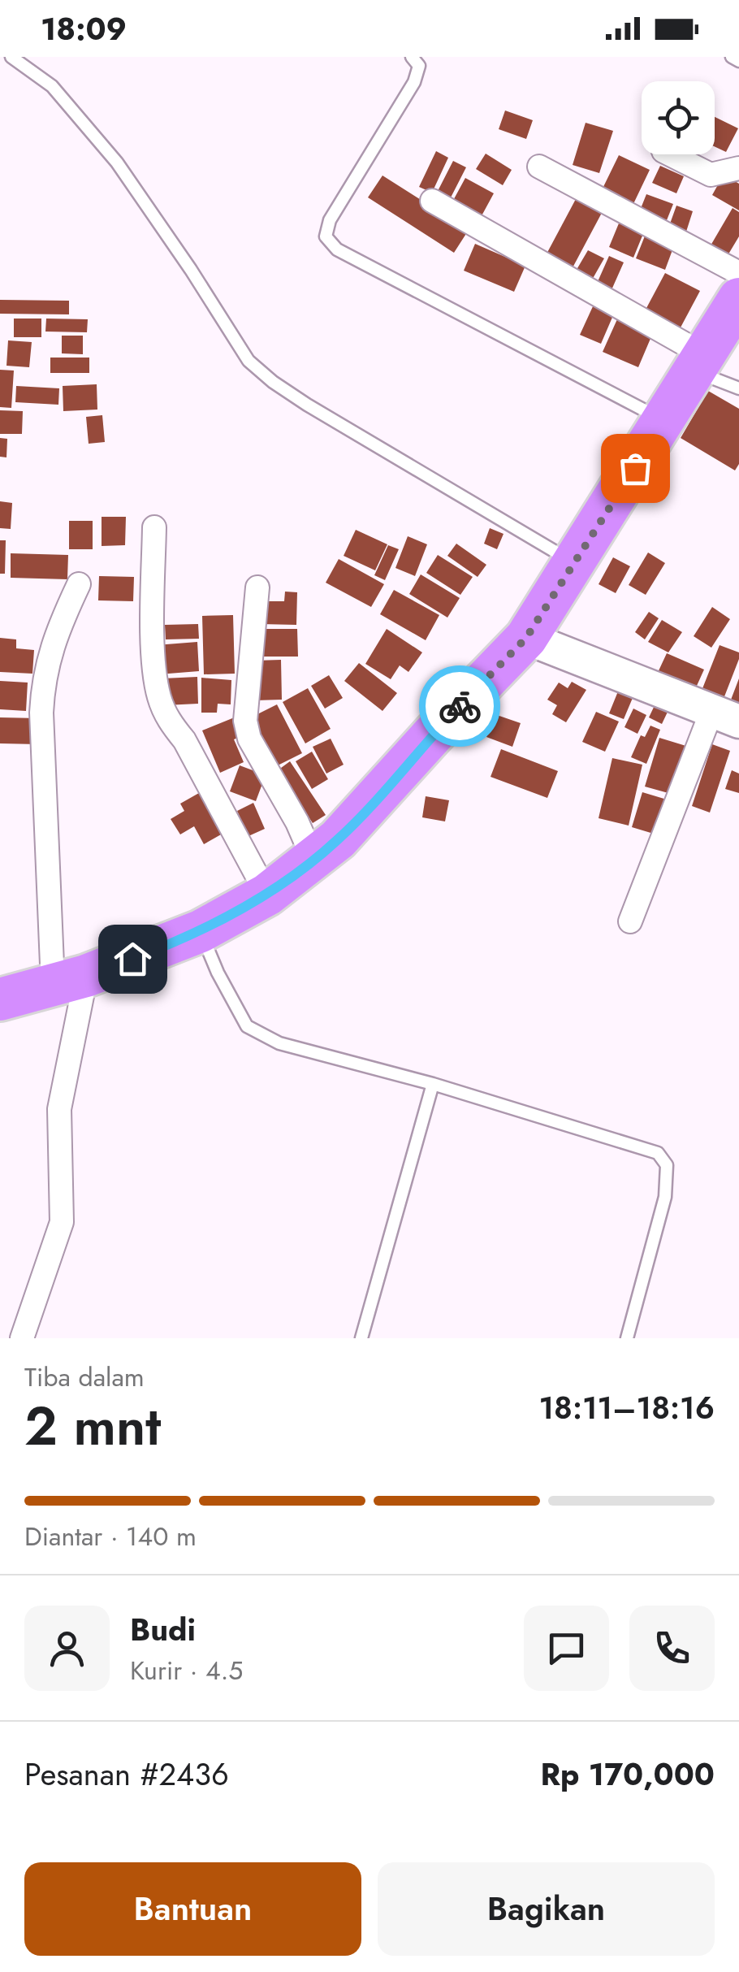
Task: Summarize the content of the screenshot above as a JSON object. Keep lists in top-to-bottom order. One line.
{"page":{"status":"18:09","heading":["2 mnt","Tiba dalam","18:11–18:16"],"panel":["Budi","Kurir · 4.5","Pesanan #2436","Rp 170,000"],"bar":"Diantar · 140 m","buttons":["Bantuan","Bagikan"]}}
